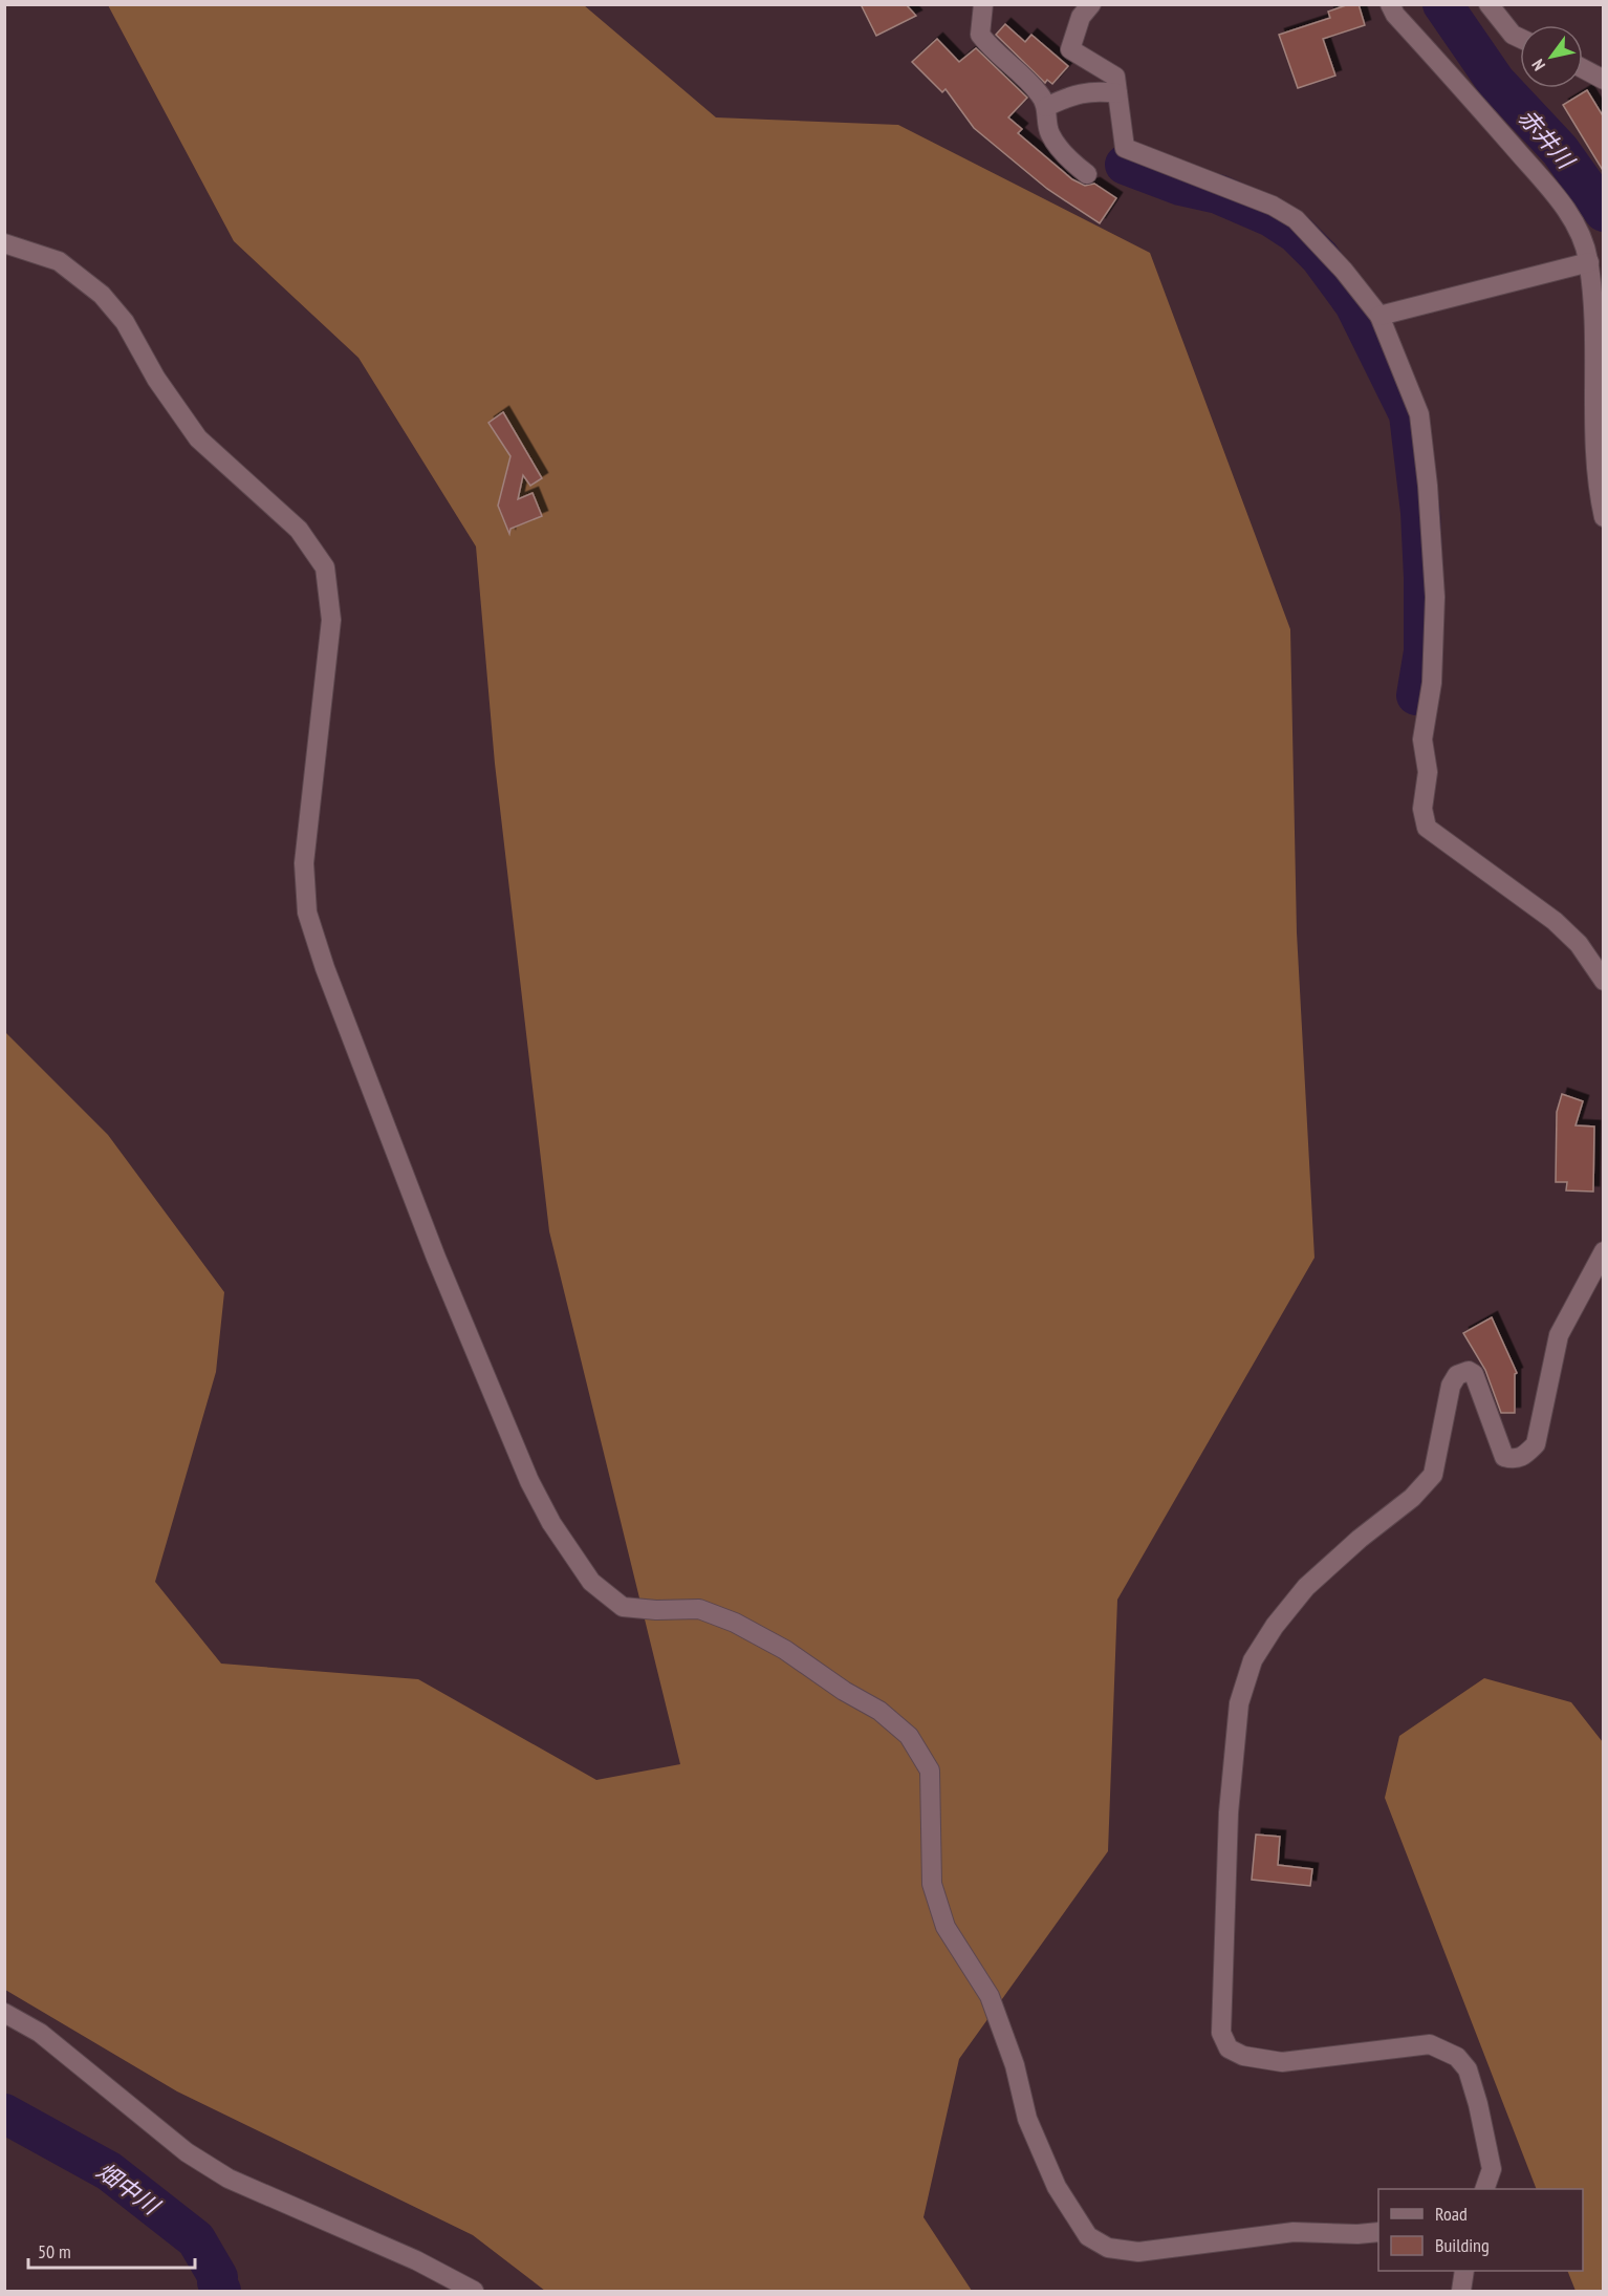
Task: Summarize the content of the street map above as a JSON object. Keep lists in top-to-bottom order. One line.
{"water":["赤井川","畑中川"],"legend":["Road","Building"],"scale_bar":"50 m","north":"bottom left"}
